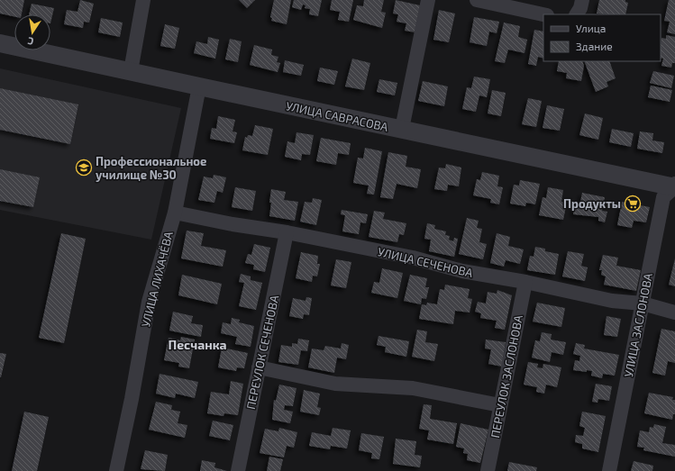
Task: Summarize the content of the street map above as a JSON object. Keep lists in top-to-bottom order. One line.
{"streets":{"street":["УЛИЦА САВРАСОВА","УЛИЦА СЕЧЕНОВА","УЛИЦА ЛИХАЧЁВА","УЛИЦА ЗАСЛОНОВА","ПЕРЕУЛОК СЕЧЕНОВА","ПЕРЕУЛОК ЗАСЛОНОВА"]},"crossings":[["УЛИЦА САВРАСОВА","УЛИЦА ЛИХАЧЁВА"],["УЛИЦА САВРАСОВА","УЛИЦА ЗАСЛОНОВА"],["УЛИЦА СЕЧЕНОВА","УЛИЦА ЛИХАЧЁВА"],["УЛИЦА СЕЧЕНОВА","УЛИЦА ЗАСЛОНОВА"],["УЛИЦА СЕЧЕНОВА","ПЕРЕУЛОК СЕЧЕНОВА"],["УЛИЦА СЕЧЕНОВА","ПЕРЕУЛОК ЗАСЛОНОВА"]],"districts":["Песчанка"],"places":{"school or university":["Профессиональное училище №30"],"supermarket":["Продукты"]},"legend":["Улица","Здание"],"north":"bottom"}
